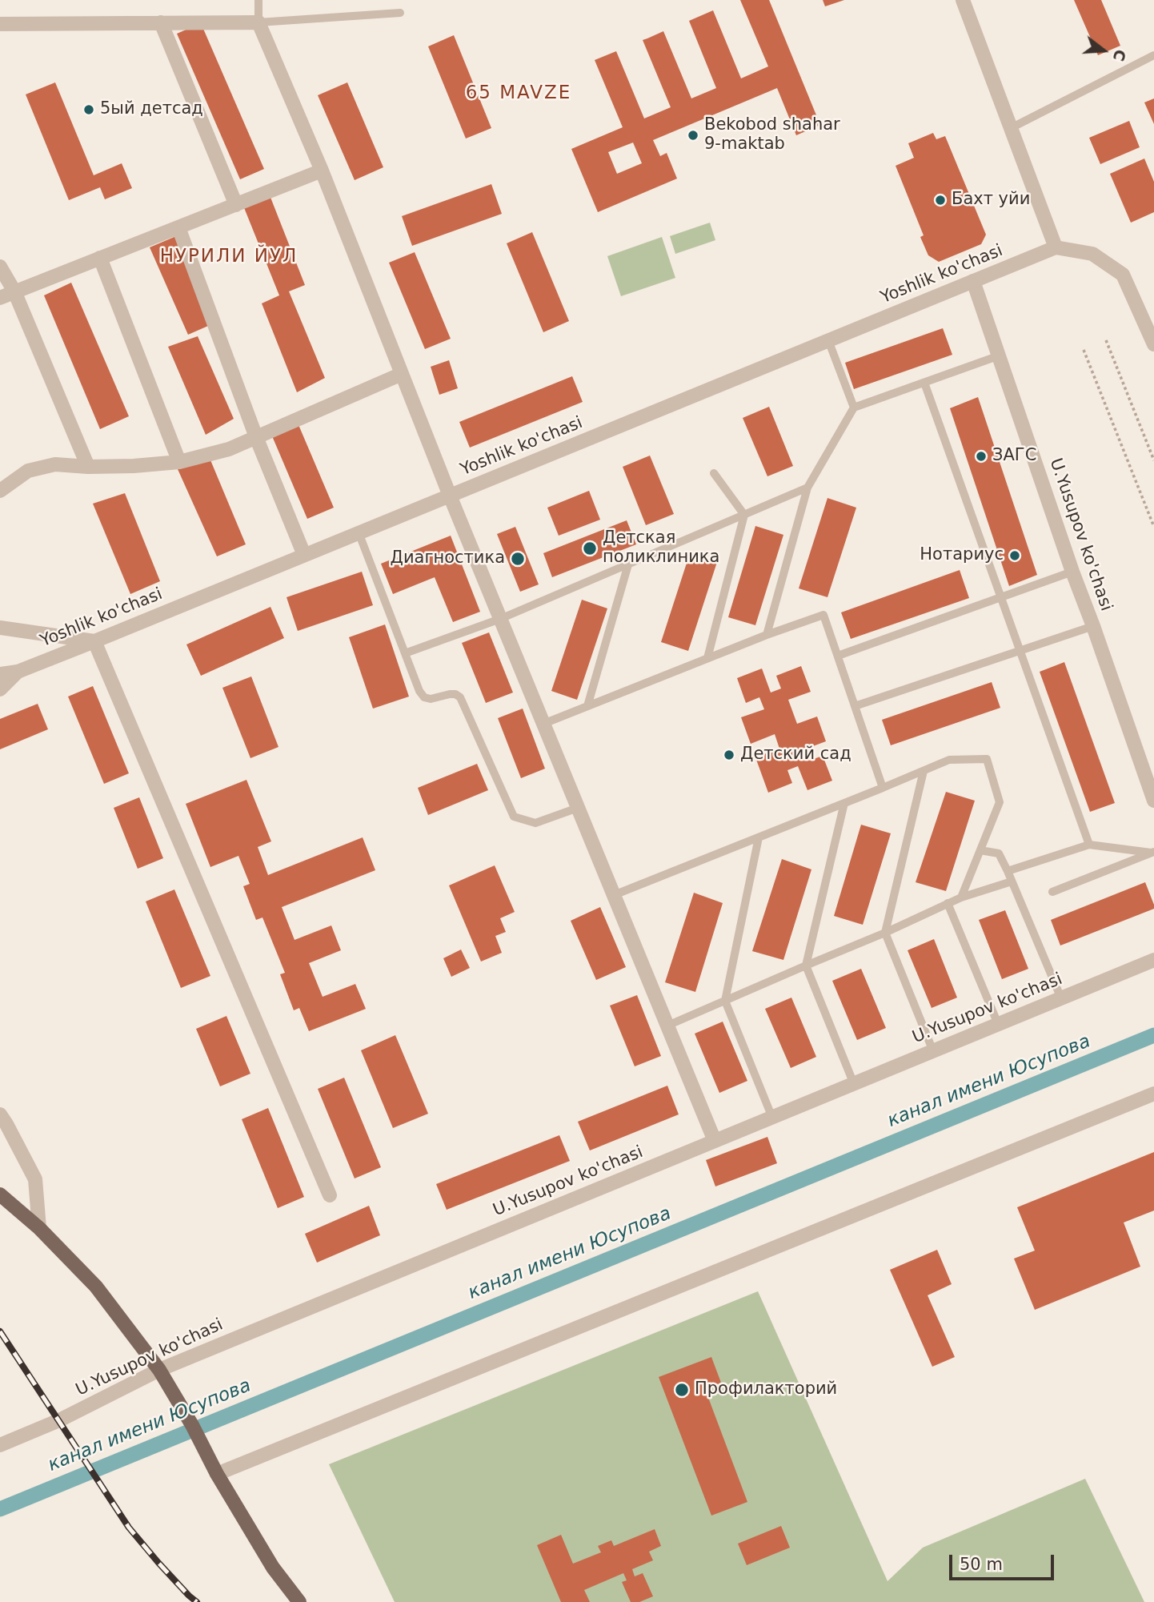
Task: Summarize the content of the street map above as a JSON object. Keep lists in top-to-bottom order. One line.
{"streets":{"street":["Yoshlik ko'chasi","U.Yusupov ko'chasi"]},"crossings":[["Yoshlik ko'chasi","U.Yusupov ko'chasi"]],"districts":["65 MAVZE","НУРИЛИ ЙУЛ"],"water":["канал имени Юсупова"],"places":["5ый детсад","Bekobod shahar 9-maktab","Бахт уйи","ЗАГС","Детская поликлиника","Нотариус","Диагностика","Детский сад","Профилакторий"],"scale_bar":"50 m","north":"right"}
